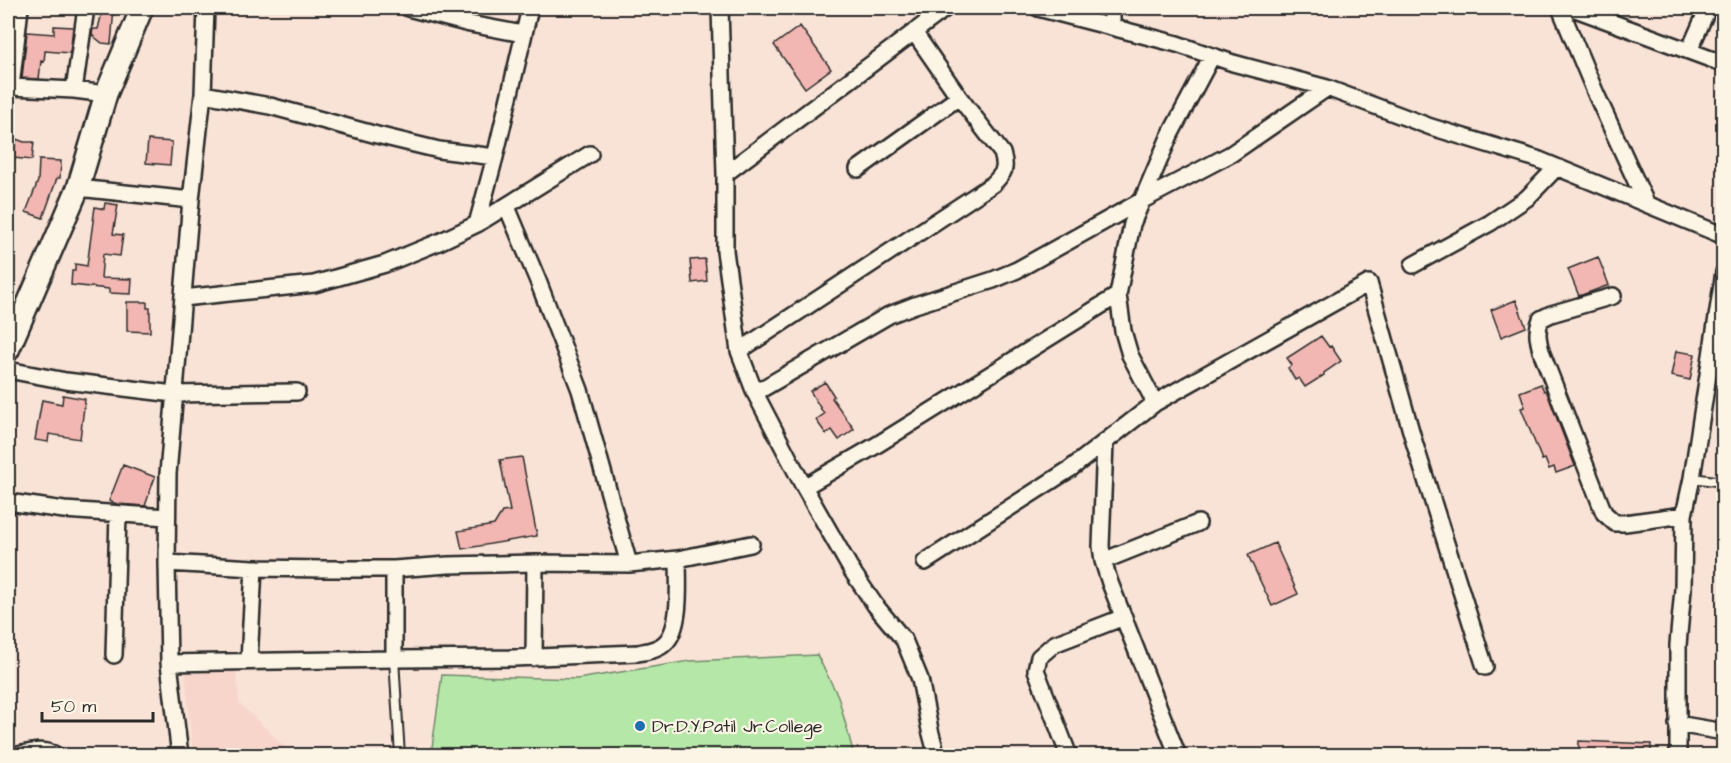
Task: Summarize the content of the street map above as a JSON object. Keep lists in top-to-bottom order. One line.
{"places":["Dr.D.Y.Patil Jr.College"],"scale_bar":"50 m"}
